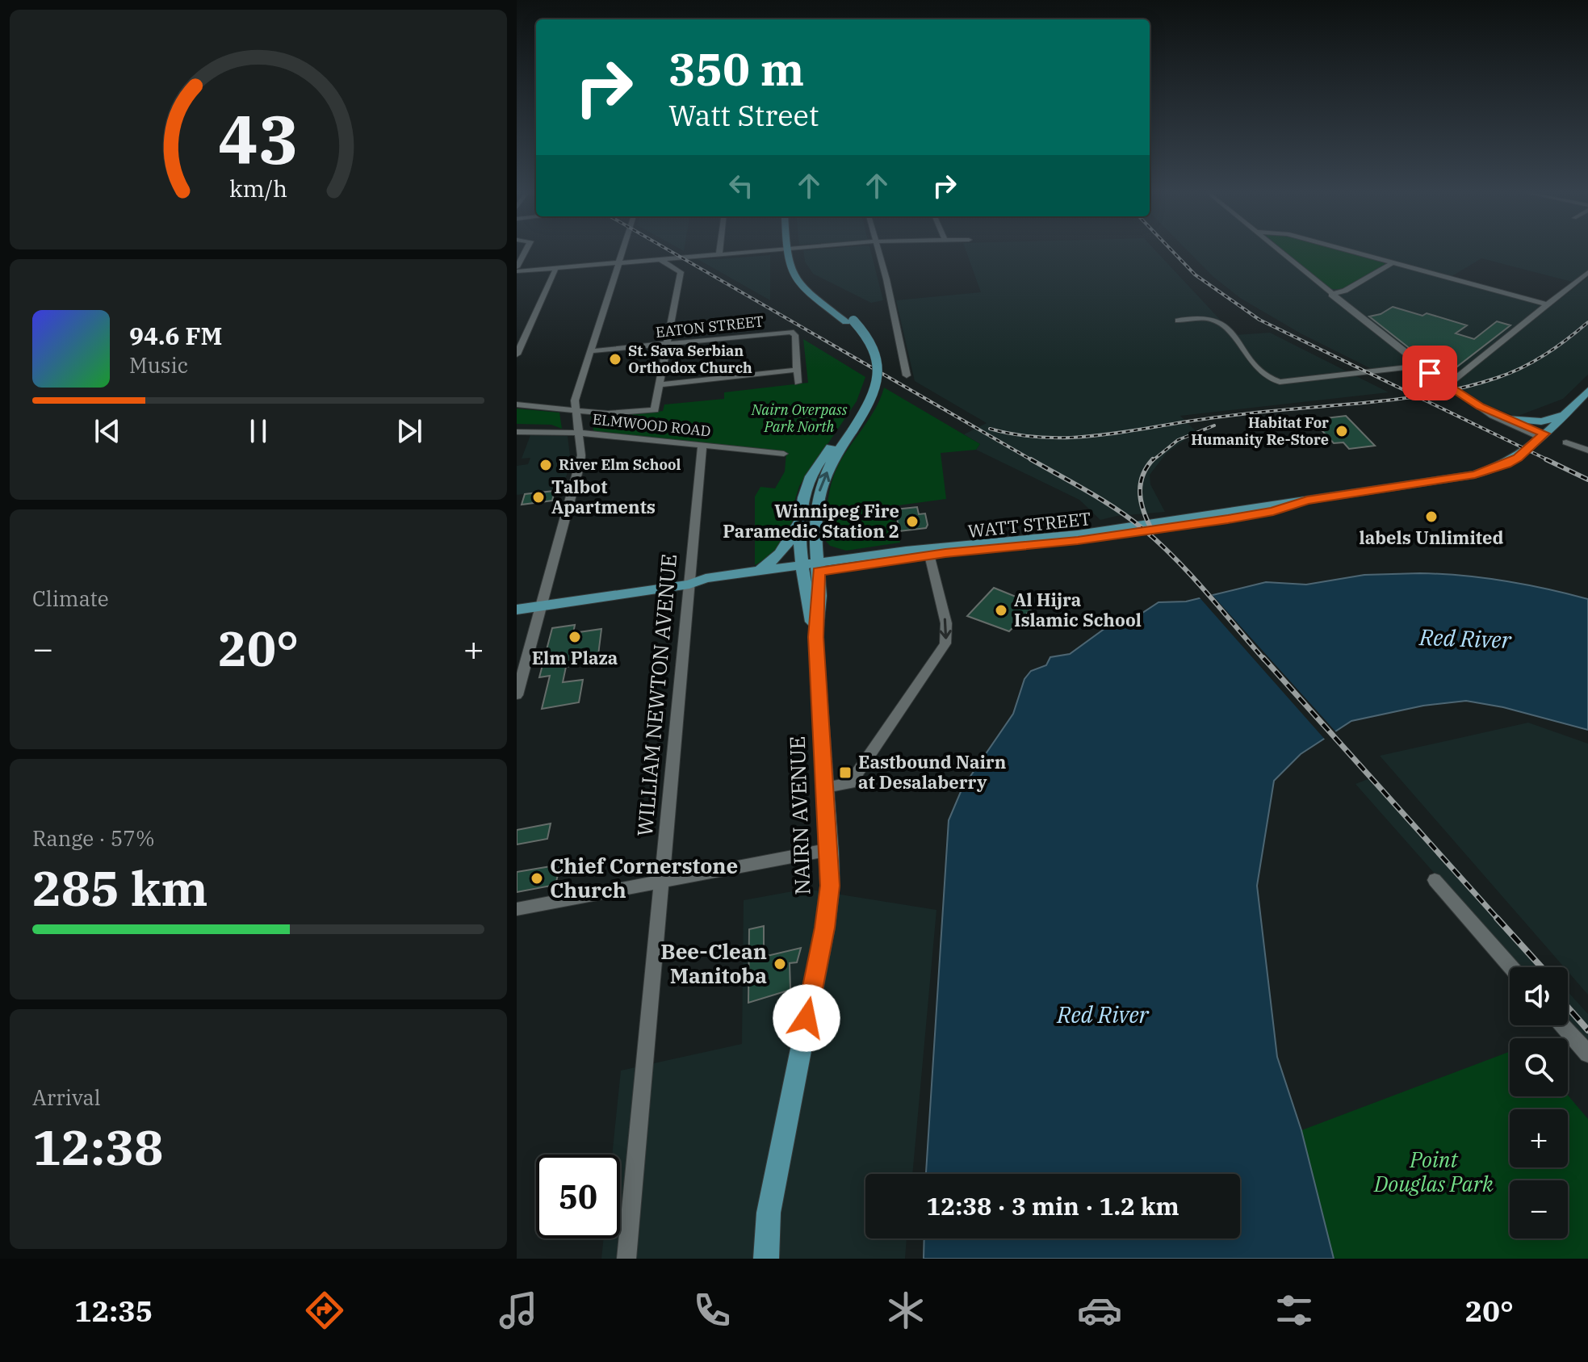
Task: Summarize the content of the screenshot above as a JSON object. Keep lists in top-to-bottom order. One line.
{"streets":{"main road":["WATT STREET","NAIRN AVENUE"],"street":["EATON STREET","ELMWOOD ROAD","WILLIAM NEWTON AVENUE"]},"crossings":[["ELMWOOD ROAD","WILLIAM NEWTON AVENUE"],["WATT STREET","WILLIAM NEWTON AVENUE"],["WATT STREET","NAIRN AVENUE"]],"water":["Red River"],"parks":["Nairn Overpass Park North","Point Douglas Park"],"places":{"other":["St. Sava Serbian Orthodox Church","Habitat For Humanity Re-Store","River Elm School","Talbot Apartments","labels Unlimited","Winnipeg Fire Paramedic Station 2","Al Hijra Islamic School","Elm Plaza","Chief Cornerstone Church","Bee-Clean Manitoba"],"transit":["Eastbound Nairn at Desalaberry"]},"page":{"turn":["350 m","Watt Street"],"song":["94.6 FM","Music"],"tile":["Climate",["Range · 57%","285 km"],["Arrival","12:38"]],"heat":["−","20°","+"],"map_buttons":["+","−"],"limit":"50","trip":"12:38 · 3 min · 1.2 km","tabs":["12:35","20°"],"gauge":["43","km/h"]}}
